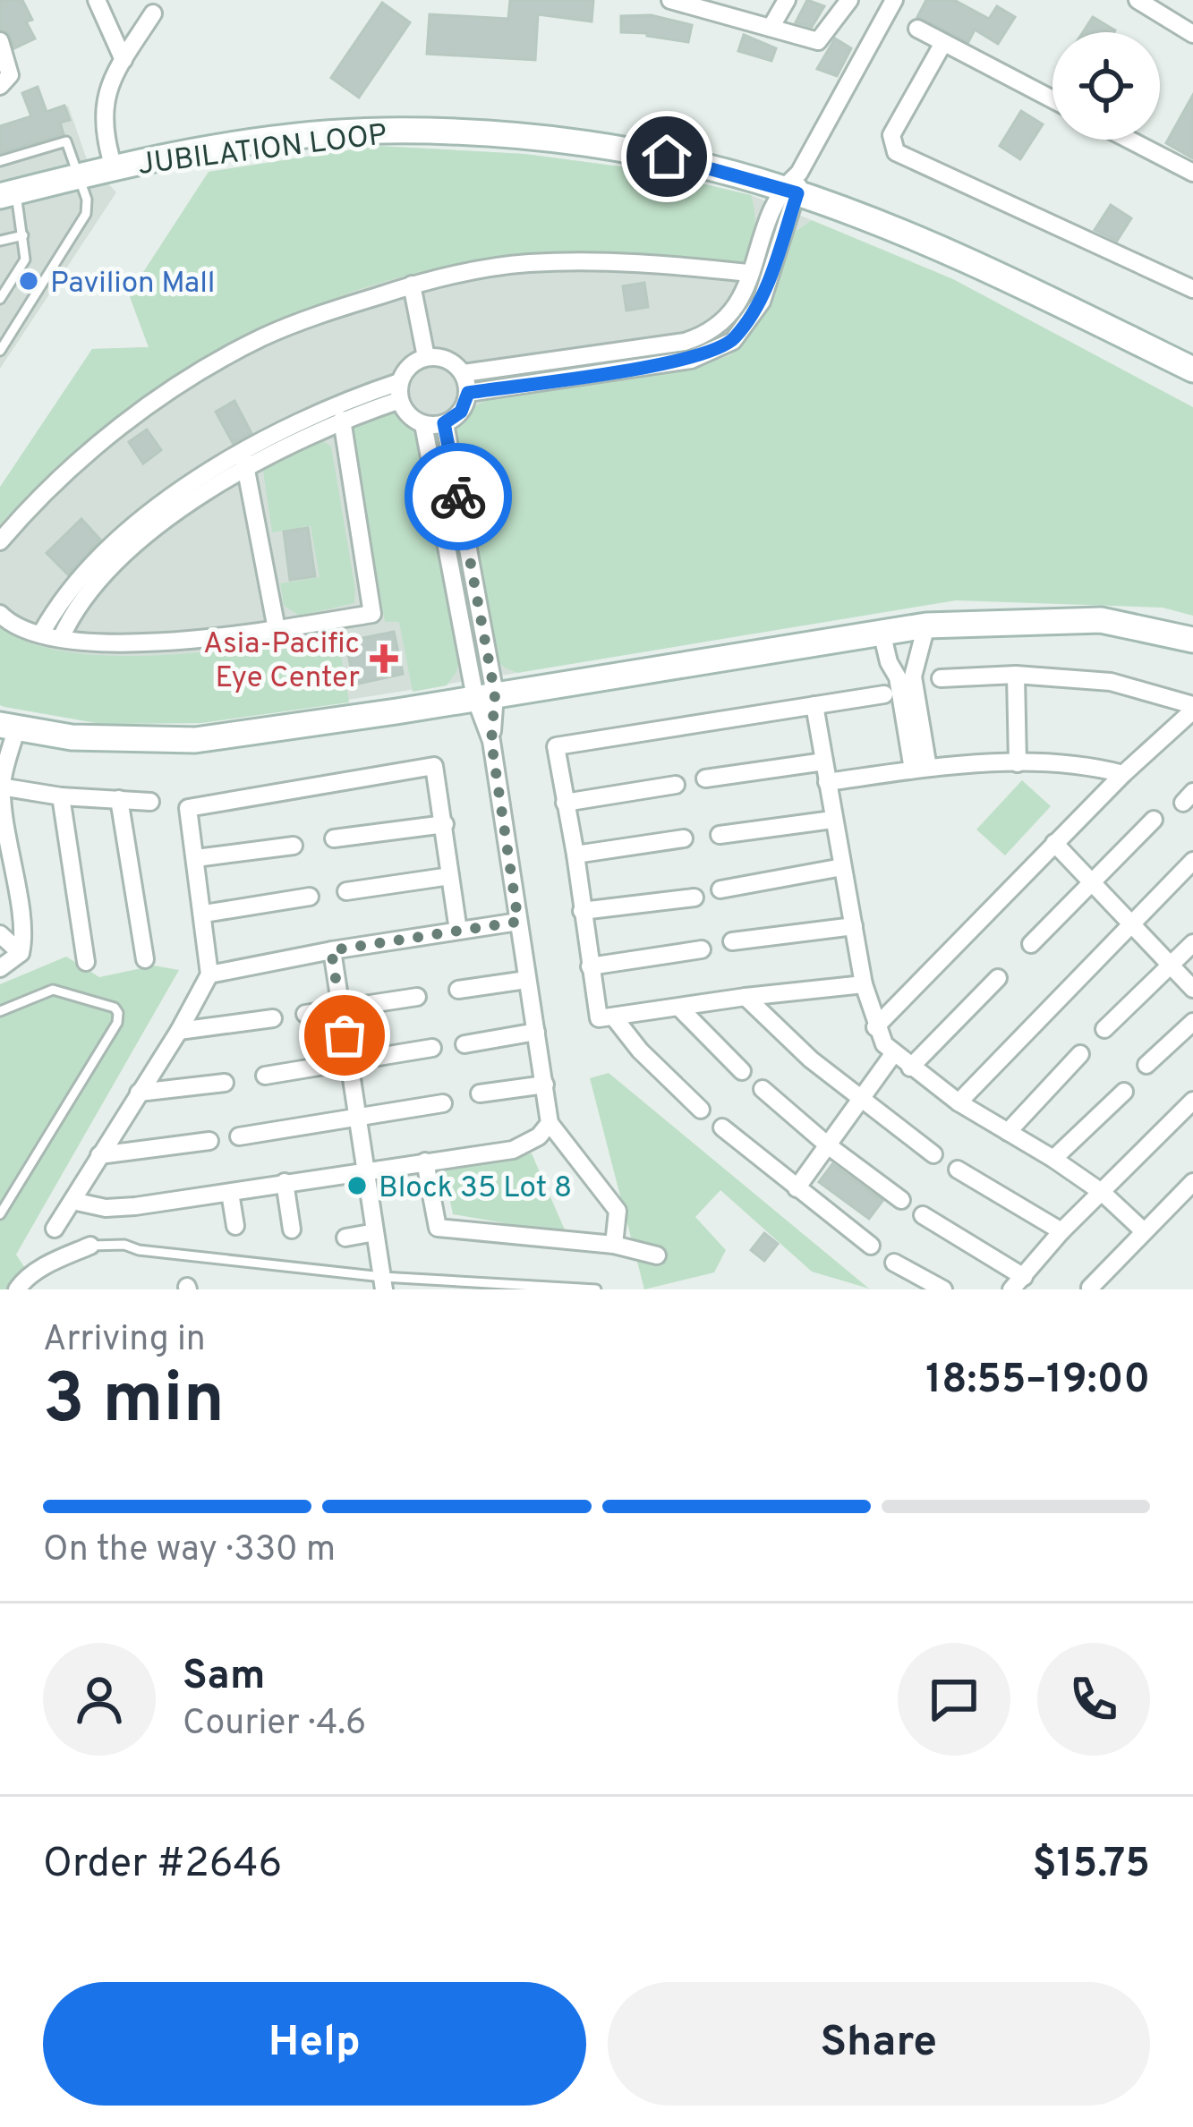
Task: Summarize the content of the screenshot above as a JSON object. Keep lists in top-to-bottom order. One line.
{"streets":{"main road":["JUBILATION LOOP"]},"places":{"other":["Pavilion Mall","Block 35 Lot 8"],"health":["Asia-Pacific Eye Center"]},"page":{"heading":["3 min","Arriving in","18:55–19:00"],"panel":["Sam","Courier · 4.6","Order #2646","$15.75"],"bar":"On the way · 330 m","buttons":["Help","Share"]}}
